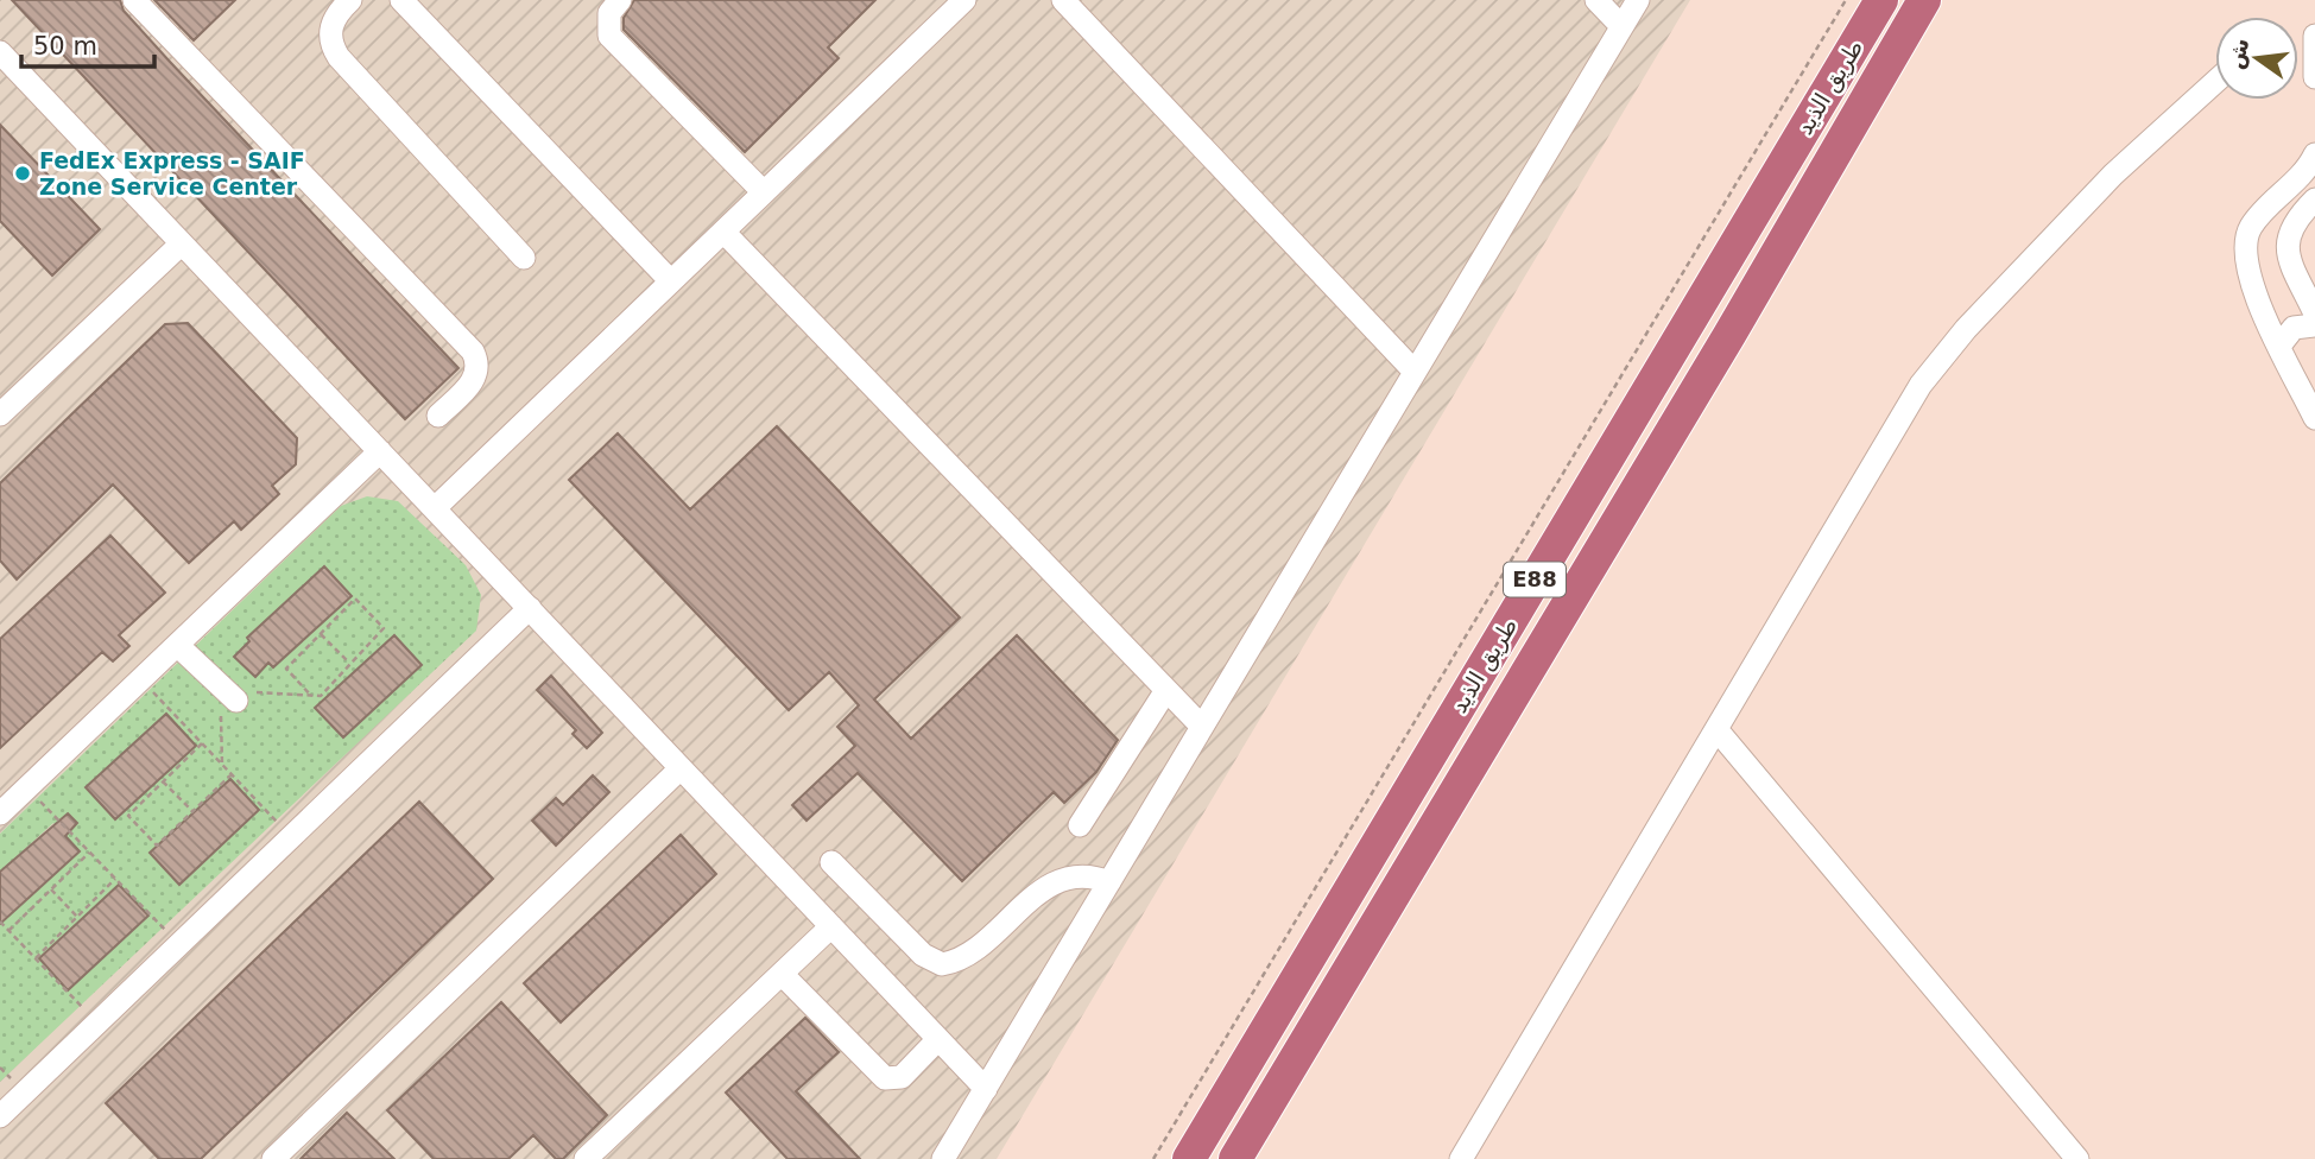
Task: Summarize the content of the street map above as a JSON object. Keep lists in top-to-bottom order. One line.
{"streets":{"highway":["طريق الذيد","E88"]},"places":["FedEx Express - SAIF Zone Service Center"],"scale_bar":"50 m","north":"left"}
